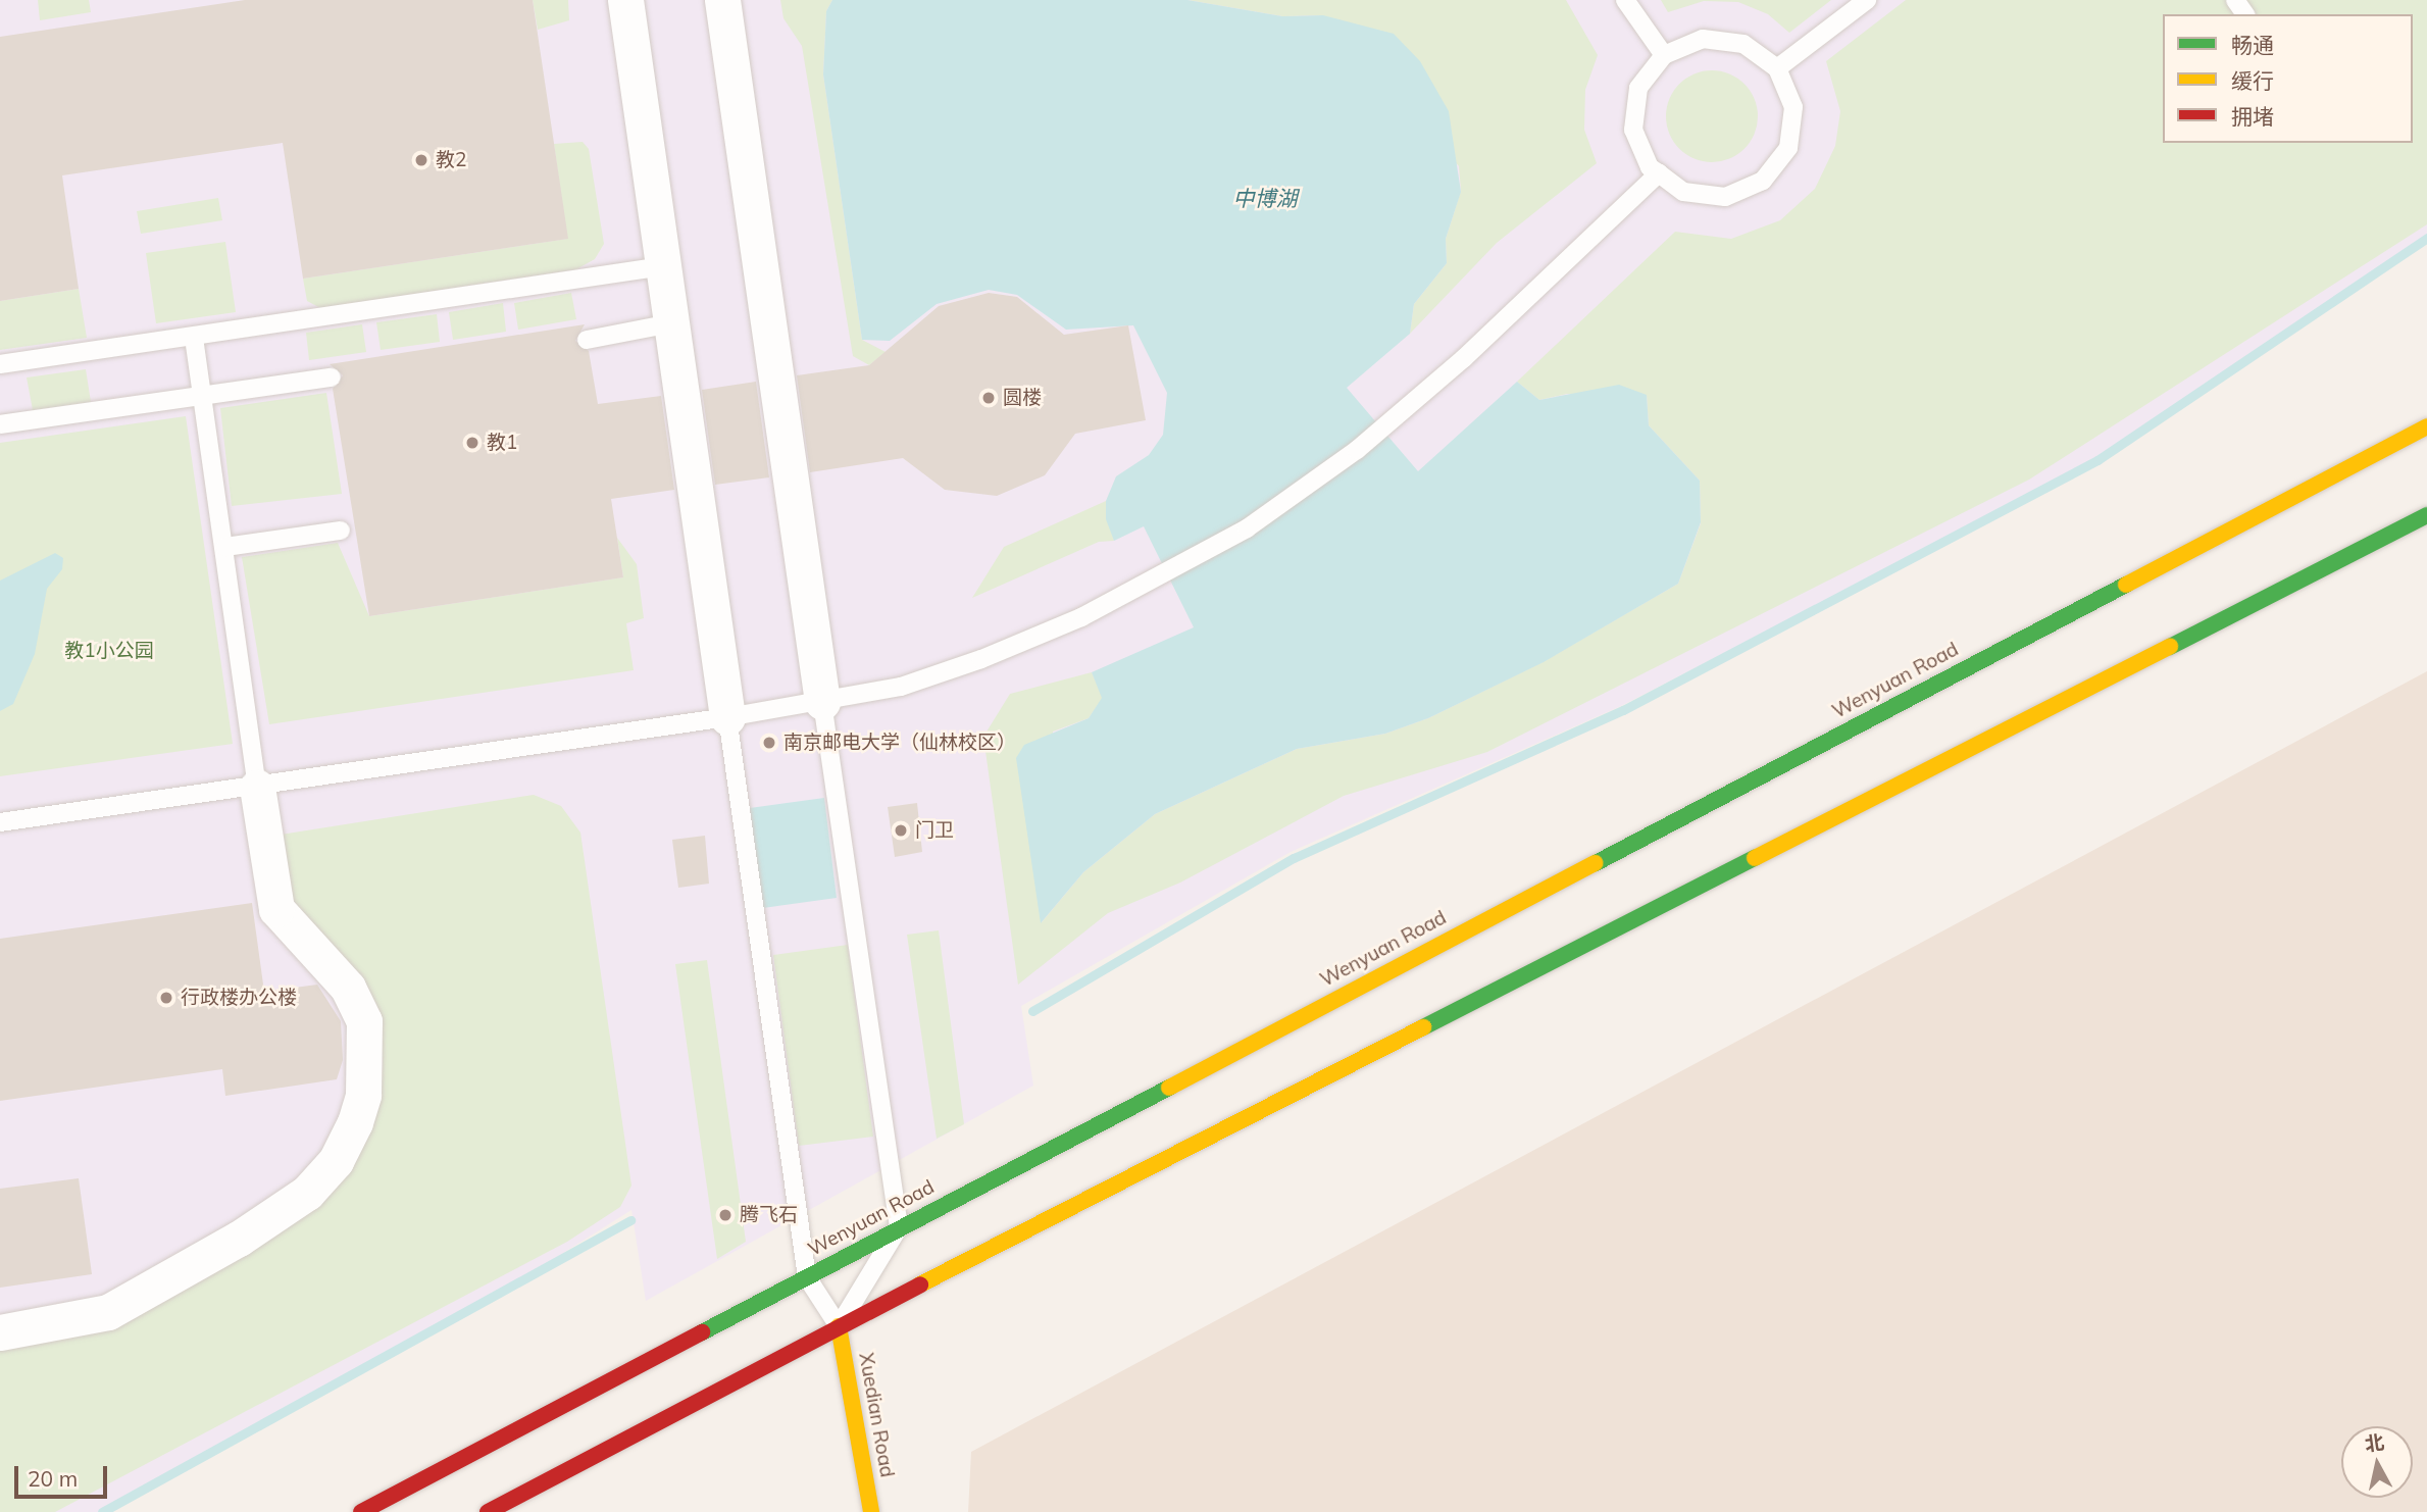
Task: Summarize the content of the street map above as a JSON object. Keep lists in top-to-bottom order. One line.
{"streets":{"main road":["Wenyuan Road","Xuedian Road"]},"water":["中博湖"],"parks":["教1小公园"],"places":["教2","圆楼","教1","南京邮电大学（仙林校区）","门卫","行政楼办公楼","腾飞石"],"legend":["畅通","缓行","拥堵"],"scale_bar":"20 m","north":"top"}
